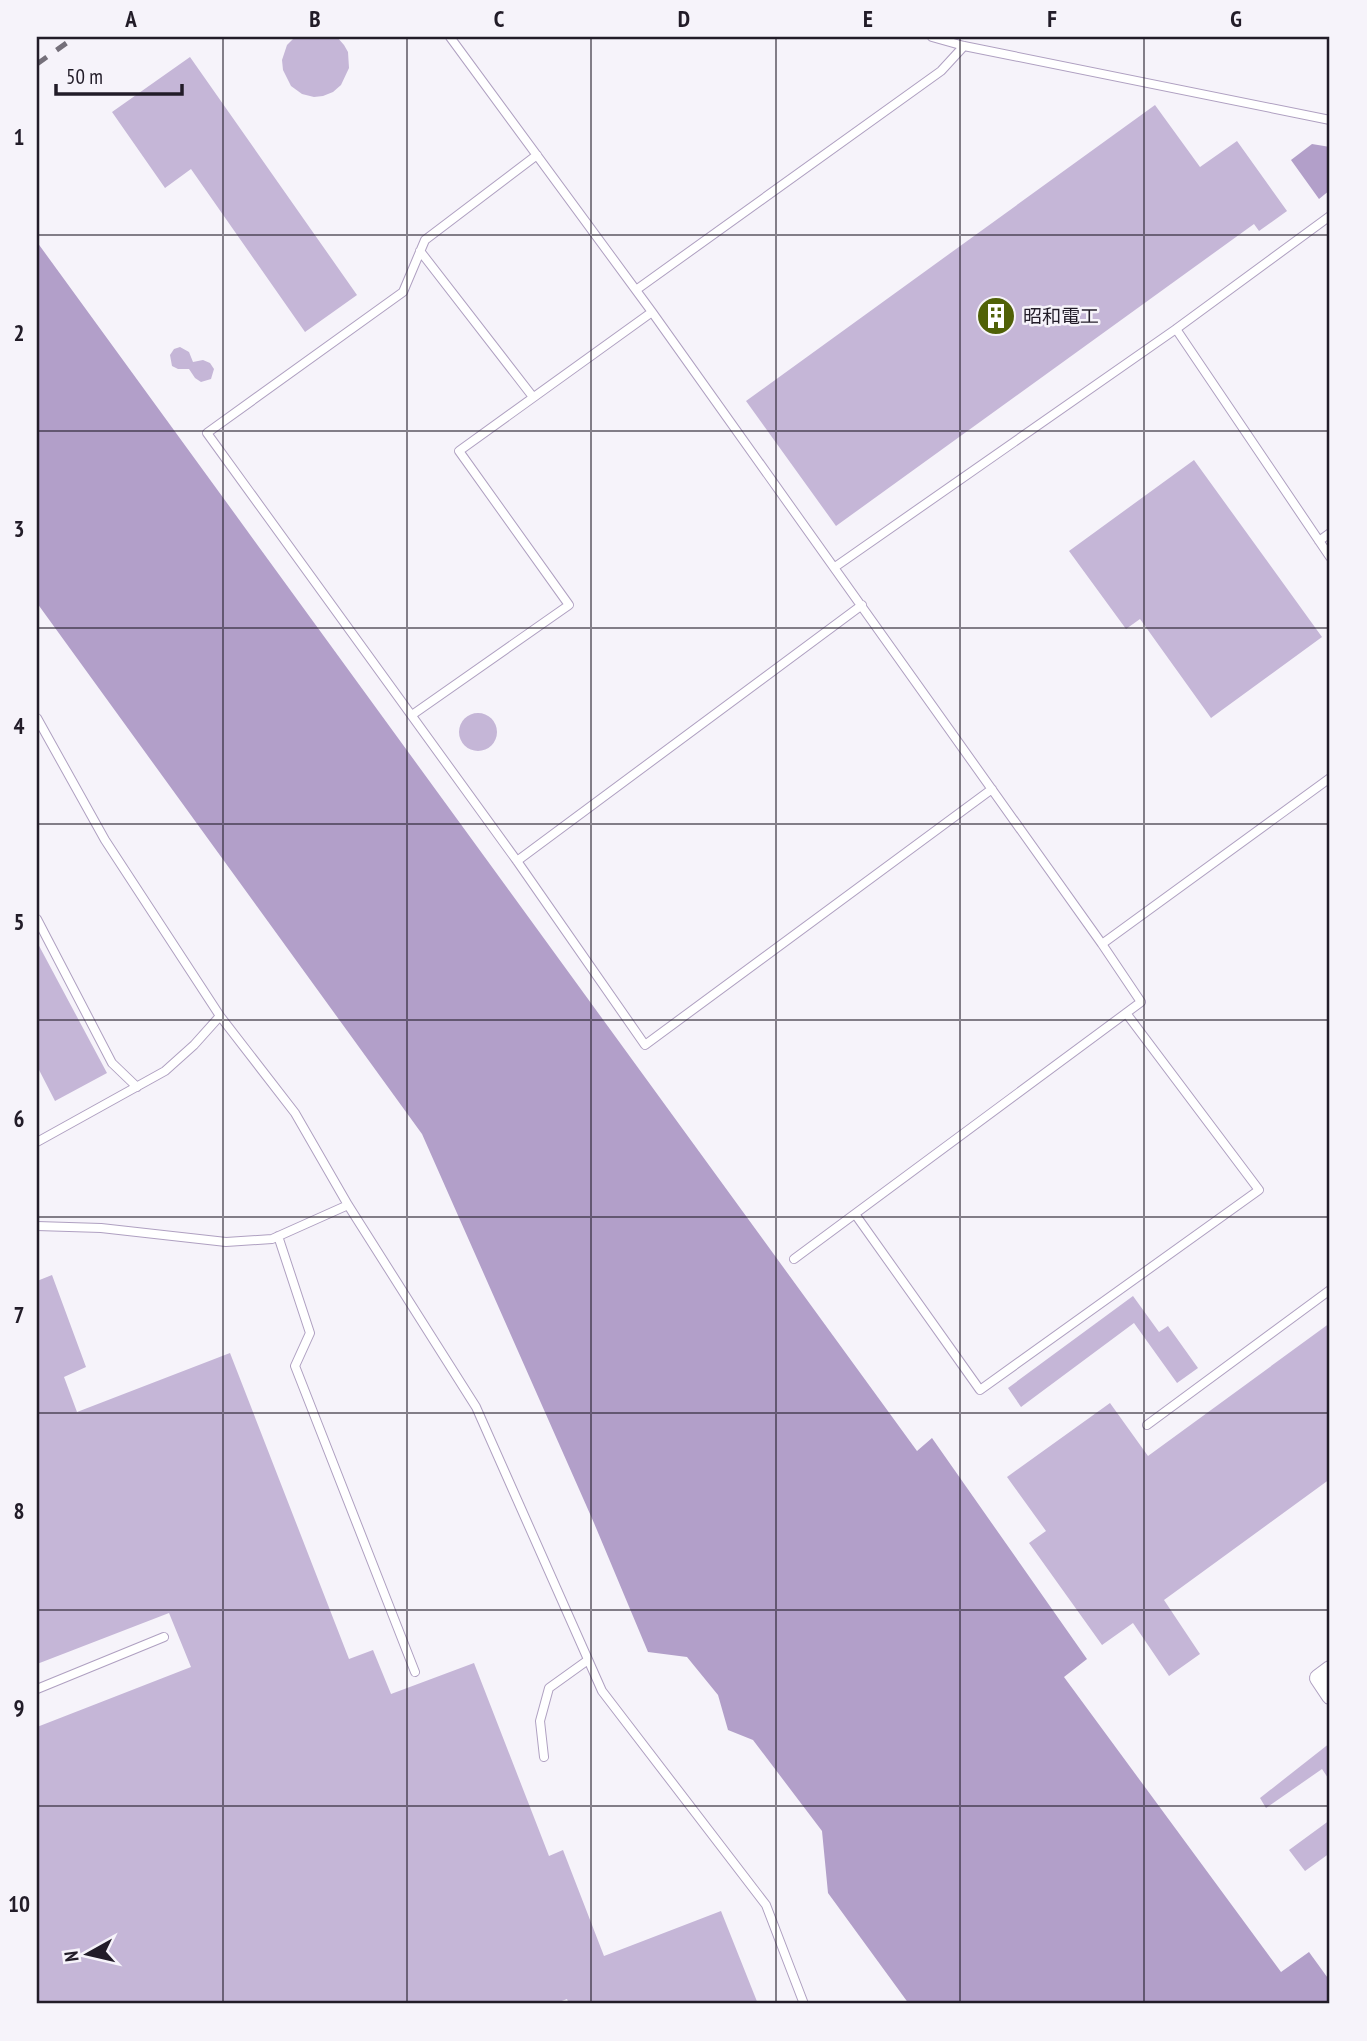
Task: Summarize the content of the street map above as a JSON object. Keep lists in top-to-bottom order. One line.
{"places":{"building":["昭和電工"]},"scale_bar":"50 m","north":"left","grid":{"columns":["A","B","C","D","E","F","G"],"rows":["1","2","3","4","5","6","7","8","9","10"]}}
